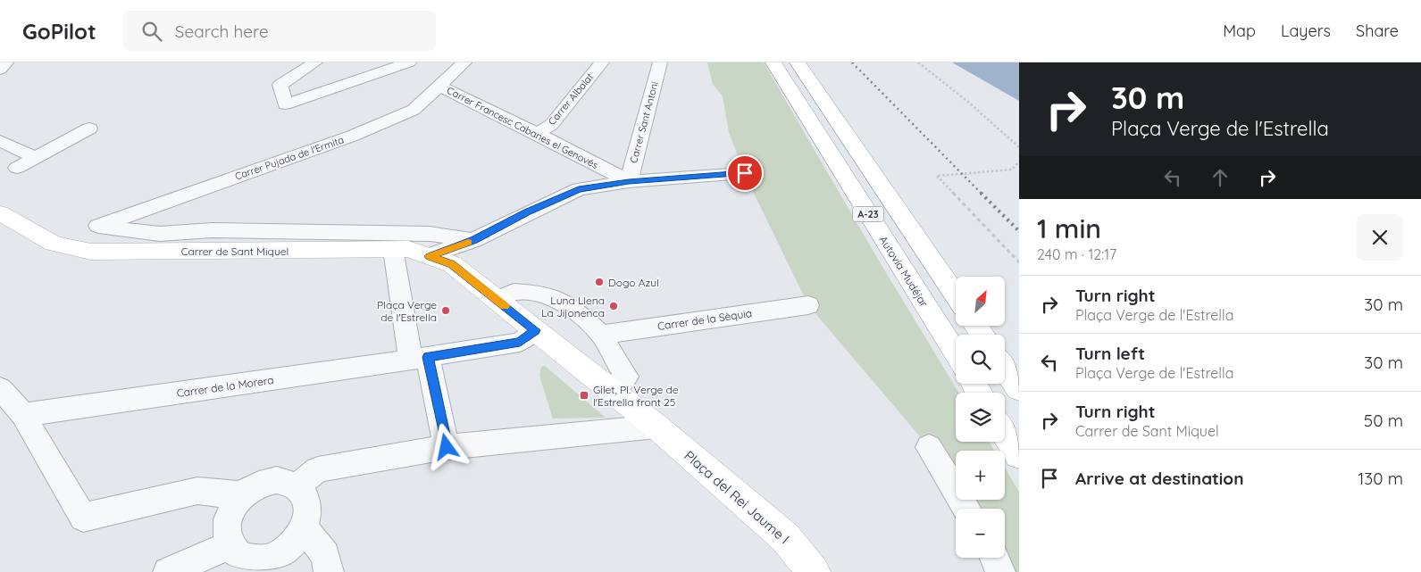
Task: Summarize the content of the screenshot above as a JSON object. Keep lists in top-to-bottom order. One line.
{"streets":{"main road":["A-23","Carrer de Sant Miquel","Autovía Mudéjar","Plaça del Rei Jaume I"],"street":["Carrer Albalat","Carrer Sant Antoni","Carrer Francesc Cabanes el Genovés","Carrer Pujada de l'Ermita","Carrer de la Sèquia","Carrer de la Morera"]},"crossings":[["Carrer Albalat","Carrer Francesc Cabanes el Genovés"],["Carrer Sant Antoni","Carrer Francesc Cabanes el Genovés"],["Carrer Francesc Cabanes el Genovés","Carrer Pujada de l'Ermita"],["Carrer Pujada de l'Ermita","Carrer de Sant Miquel"]],"places":{"other":["Dogo Azul","Luna Llena La Jijonenca","Plaça Verge de l'Estrella"],"transit":["Gilet, Pl. Verge de l'Estrella front 25"]},"north":"top right","page":{"header":"GoPilot","search":"Search here","nav":["Map","Layers","Share"],"turn":["30 m","Plaça Verge de l'Estrella"],"heading":["1 min","240 m · 12:17"],"list":[{"name":"Turn right","note":"Plaça Verge de l'Estrella","value":"30 m"},{"name":"Turn left","note":"Plaça Verge de l'Estrella","value":"30 m"},{"name":"Turn right","note":"Carrer de Sant Miquel","value":"50 m"},{"name":"Arrive at destination","value":"130 m"}],"map_buttons":["+","−"]}}
